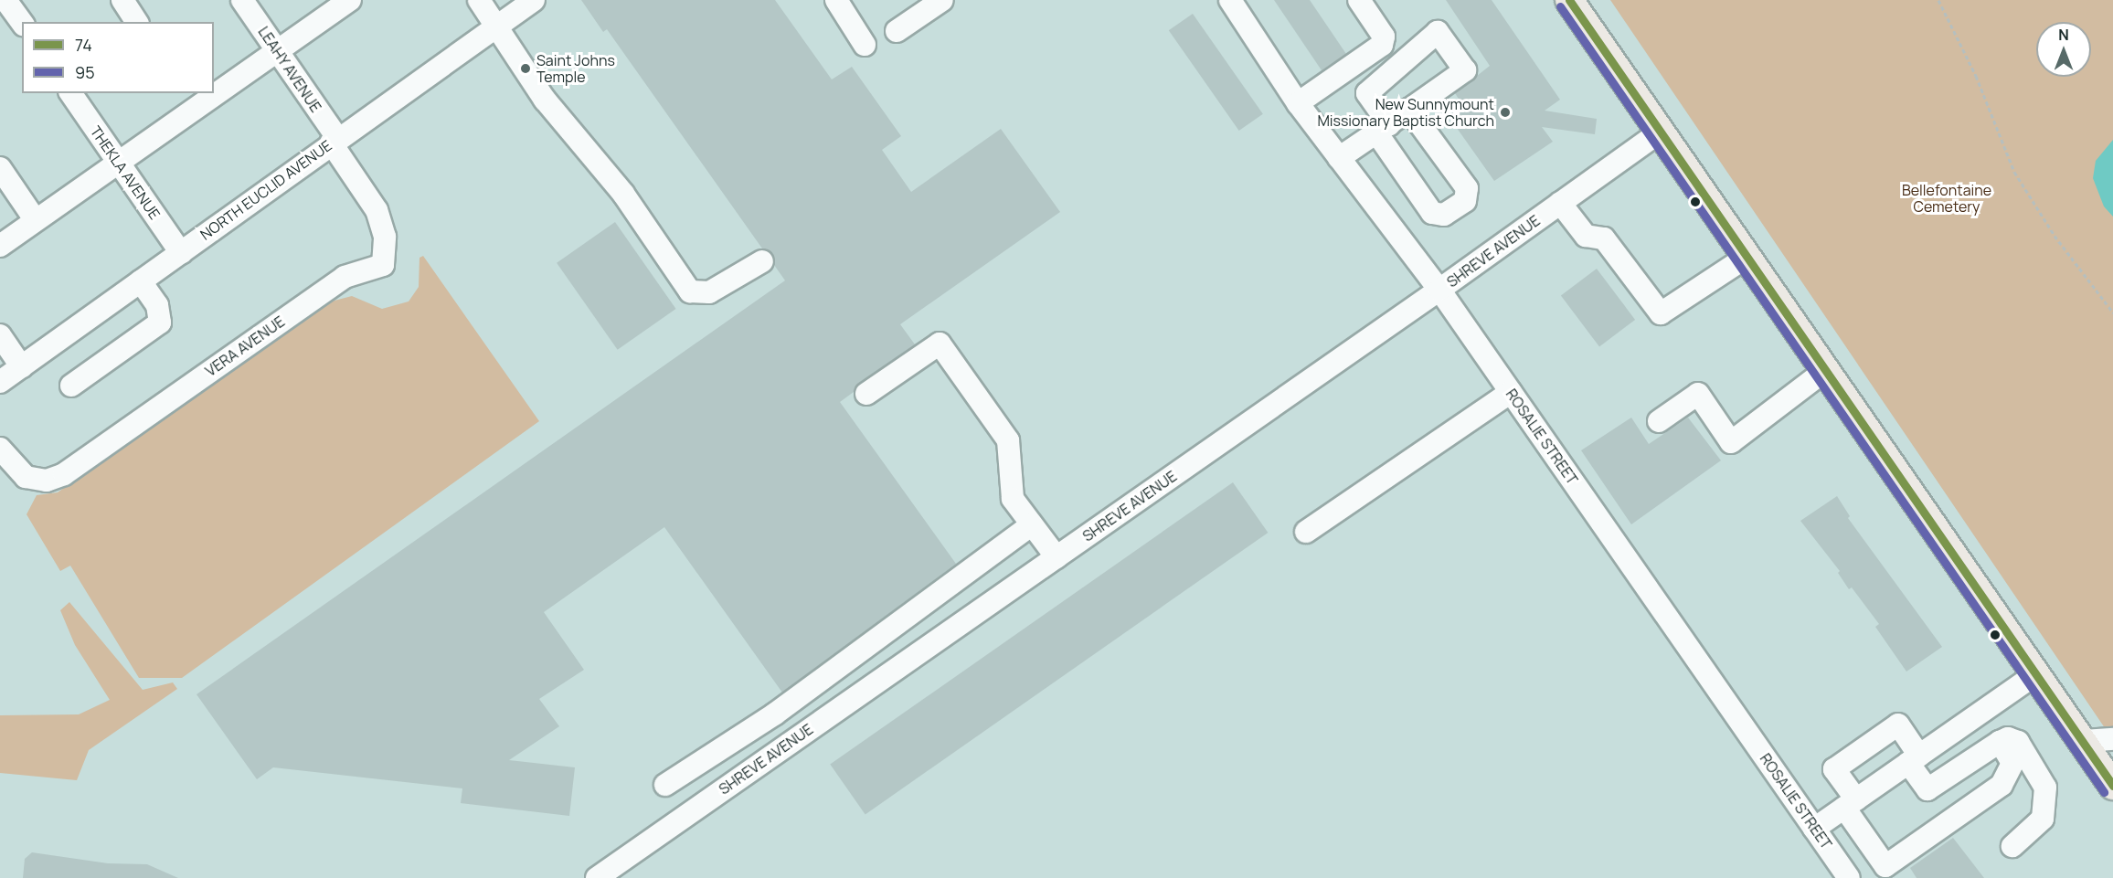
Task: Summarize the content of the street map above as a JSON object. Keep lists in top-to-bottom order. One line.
{"streets":{"street":["LEAHY AVENUE","THEKLA AVENUE","NORTH EUCLID AVENUE","SHREVE AVENUE","VERA AVENUE","ROSALIE STREET"]},"crossings":[["LEAHY AVENUE","NORTH EUCLID AVENUE"],["LEAHY AVENUE","VERA AVENUE"],["THEKLA AVENUE","NORTH EUCLID AVENUE"],["NORTH EUCLID AVENUE","VERA AVENUE"],["SHREVE AVENUE","ROSALIE STREET"]],"parks":["Bellefontaine Cemetery"],"places":["Saint Johns Temple","New Sunnymount Missionary Baptist Church"],"lines":["transit line 74","transit line 95"],"legend":["74","95"],"north":"top"}
